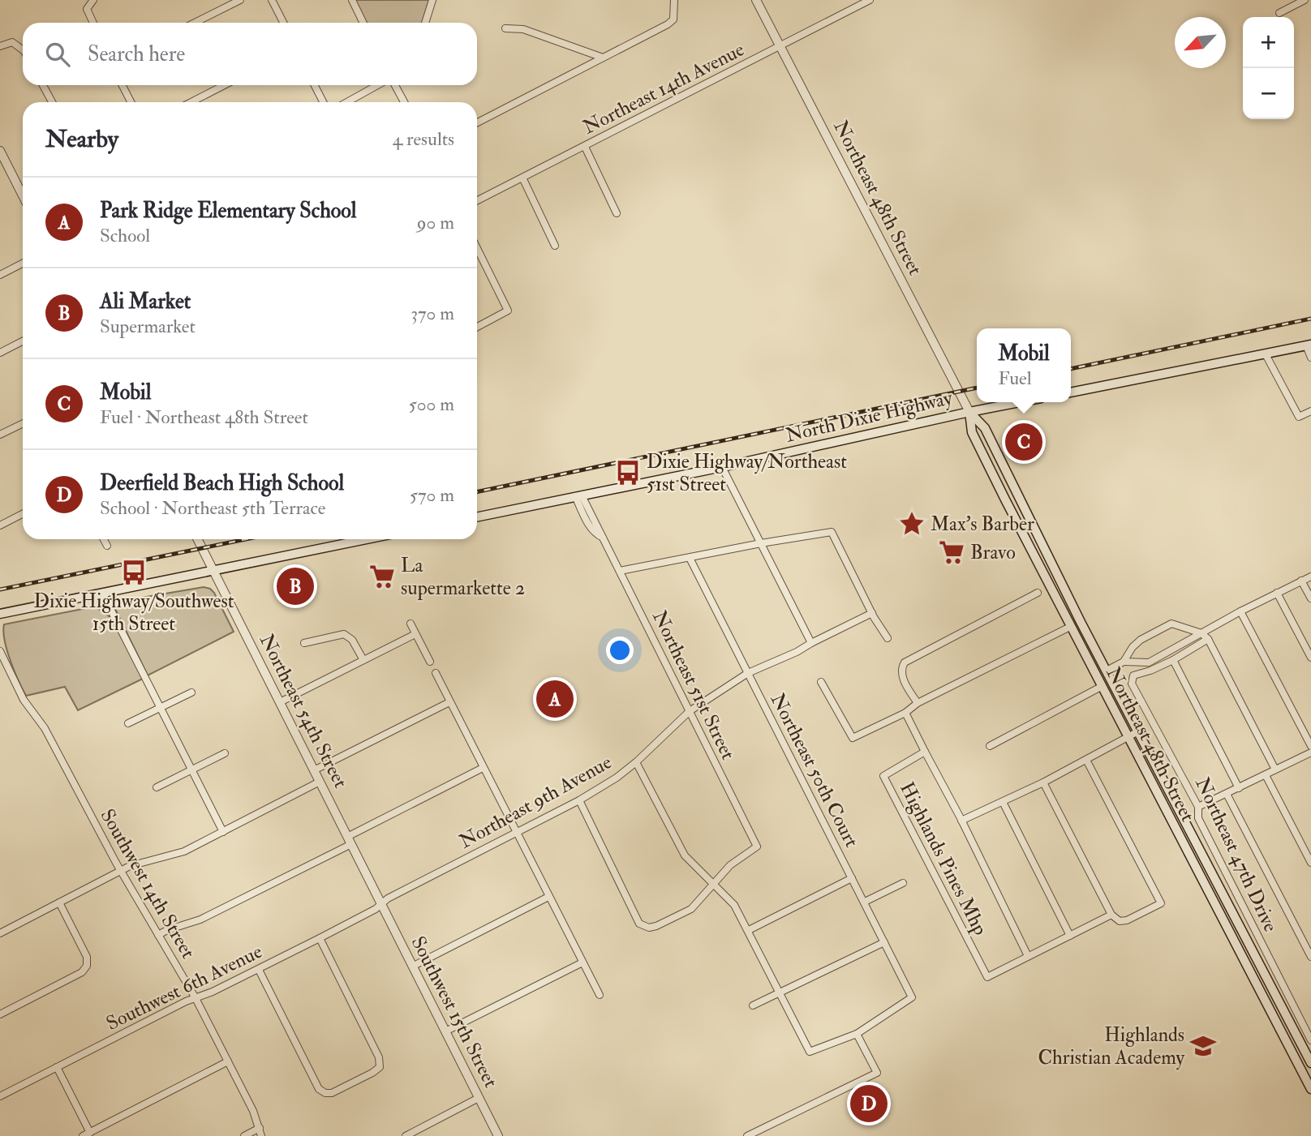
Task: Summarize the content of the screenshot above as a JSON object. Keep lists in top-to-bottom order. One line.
{"streets":{"main road":["Northeast 48th Street","North Dixie Highway"],"street":["Northeast 14th Avenue","Northeast 51st Street","Northeast 54th Street","Northeast 50th Court","Northeast 9th Avenue","Northeast 47th Drive","Highlands Pines Mhp","Southwest 14th Street","Southwest 6th Avenue","Southwest 15th Street"]},"crossings":[["Northeast 14th Avenue","Northeast 48th Street"],["Northeast 48th Street","North Dixie Highway"],["North Dixie Highway","Northeast 51st Street"],["Northeast 51st Street","Northeast 9th Avenue"],["Northeast 54th Street","Northeast 9th Avenue"],["Northeast 54th Street","Southwest 6th Avenue"],["Northeast 54th Street","Southwest 15th Street"],["Northeast 50th Court","Northeast 9th Avenue"],["Northeast 9th Avenue","Southwest 6th Avenue"],["Northeast 9th Avenue","Southwest 15th Street"],["Southwest 14th Street","Southwest 6th Avenue"],["Southwest 6th Avenue","Southwest 15th Street"]],"places":{"bus stop":["Dixie Highway/Northeast 51st Street","Dixie Highway/Southwest 15th Street"],"place":["Max’s Barber"],"supermarket":["Bravo","La supermarkette 2"],"school or university":["Highlands Christian Academy"]},"north":"bottom left","page":{"map_buttons":["+","−"],"search":"Search here","heading":["Nearby","4 results"],"list":[{"mark":"A","name":"Park Ridge Elementary School","note":"School","value":"90 m"},{"mark":"B","name":"Ali Market","note":"Supermarket","value":"370 m"},{"mark":"C","name":"Mobil","note":"Fuel · Northeast 48th Street","value":"500 m"},{"mark":"D","name":"Deerfield Beach High School","note":"School · Northeast 5th Terrace","value":"570 m"}],"popup":["Mobil","Fuel"],"pins":["C","B","A","D"]}}
